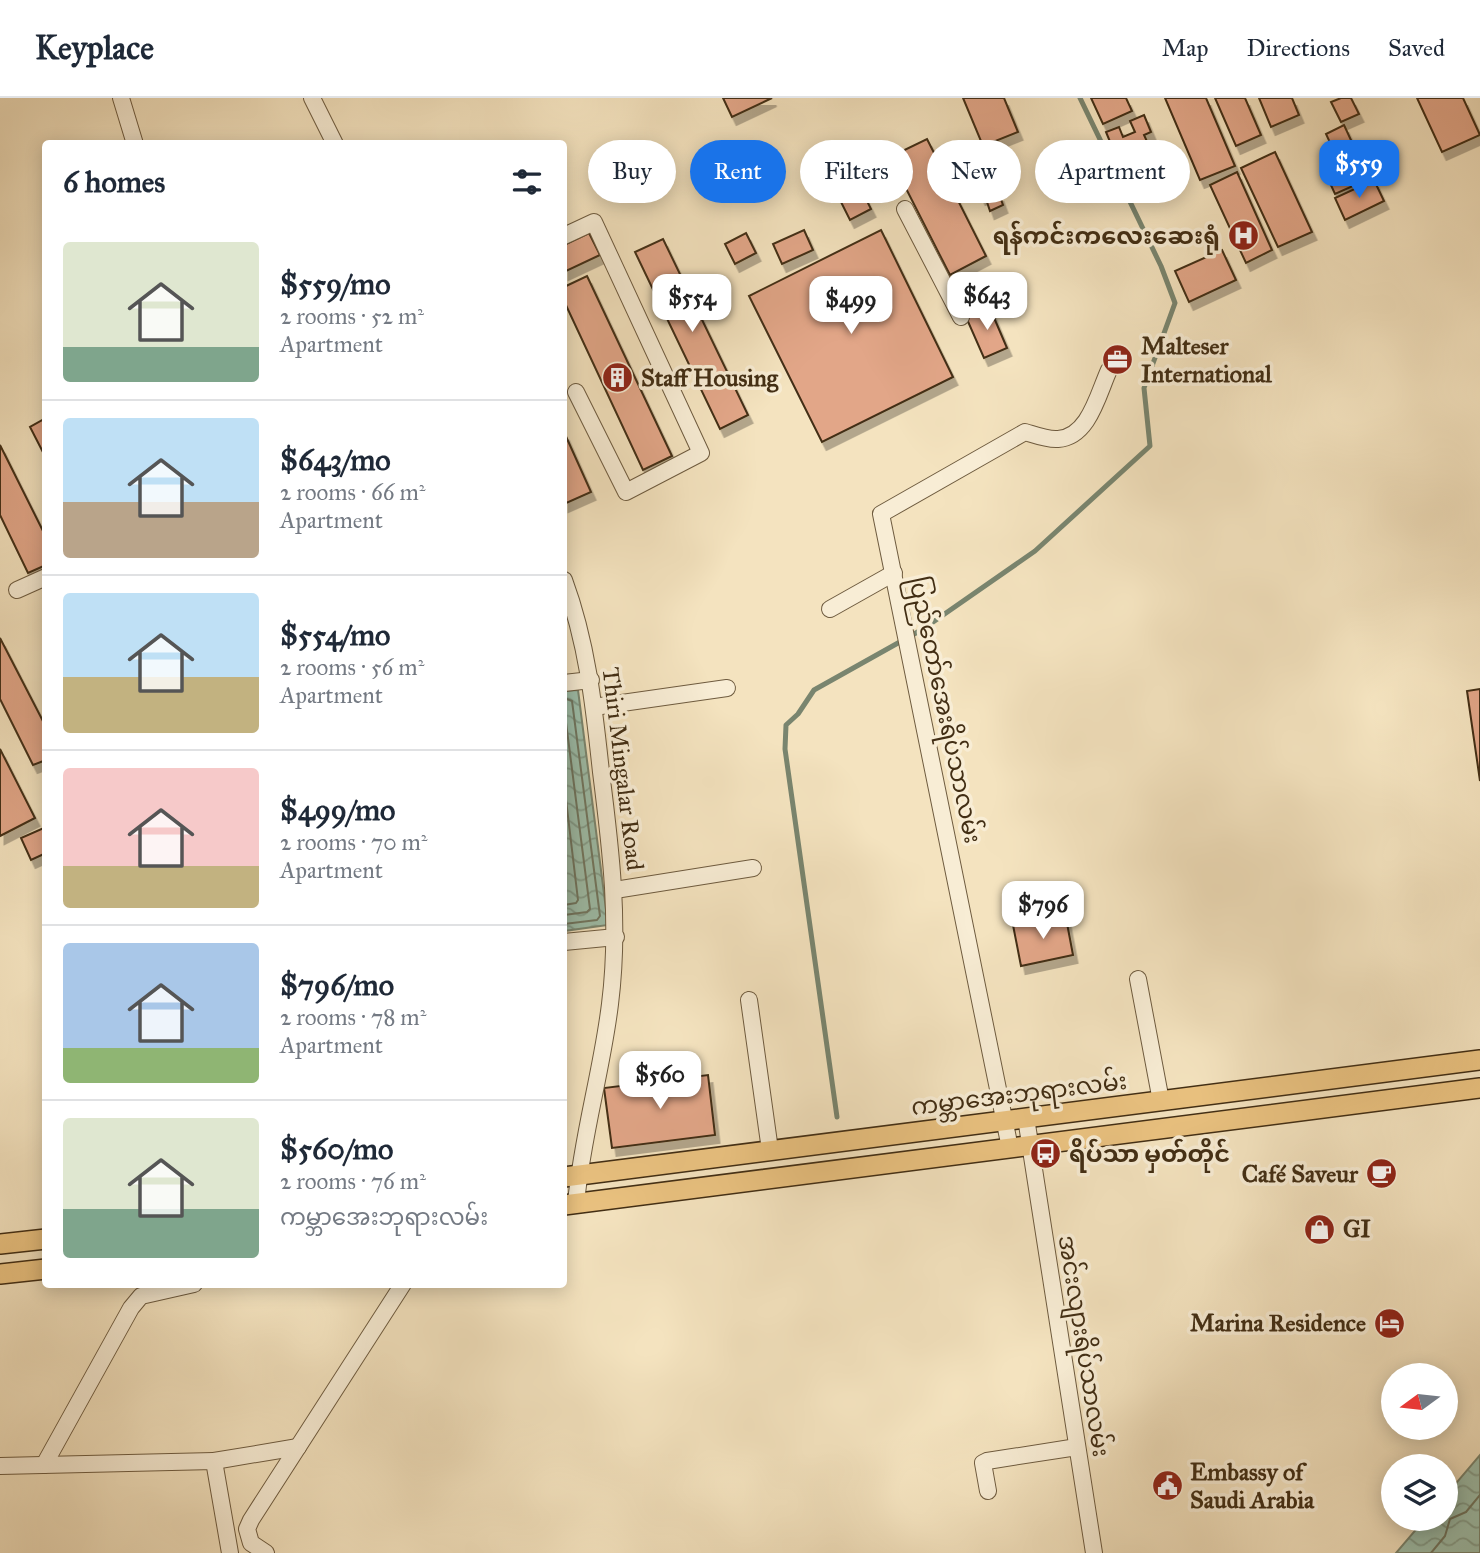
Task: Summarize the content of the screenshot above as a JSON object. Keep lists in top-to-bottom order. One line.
{"streets":{"main road":["ကမ္ဘာအေးဘုရားလမ်း"],"street":["ပြည်တော်အေးရိပ်သာလမ်း","Thiri Mingalar Road","အင်းလျားရိပ်သာလမ်း"]},"crossings":[["ပြည်တော်အေးရိပ်သာလမ်း","ကမ္ဘာအေးဘုရားလမ်း"],["ပြည်တော်အေးရိပ်သာလမ်း","အင်းလျားရိပ်သာလမ်း"],["Thiri Mingalar Road","ကမ္ဘာအေးဘုရားလမ်း"]],"places":{"hospital":["ရန်ကင်းကလေးဆေးရုံ"],"office":["Malteser International"],"building":["Staff Housing"],"bus stop":["ရိပ်သာ မှတ်တိုင်"],"cafe":["Café Saveur"],"shop":["GI"],"hotel":["Marina Residence"],"public building":["Embassy of Saudi Arabia"]},"north":"left","page":{"header":"Keyplace","nav":["Map","Directions","Saved"],"price":["$559","$643","$554","$499","$796","$560"],"chip":["Buy","Rent","Filters","New","Apartment"],"heading":"6 homes","list":[{"name":"$559/mo","note":"2 rooms · 52 m² · Apartment"},{"name":"$643/mo","note":"2 rooms · 66 m² · Apartment"},{"name":"$554/mo","note":"2 rooms · 56 m² · Apartment"},{"name":"$499/mo","note":"2 rooms · 70 m² · Apartment"},{"name":"$796/mo","note":"2 rooms · 78 m² · Apartment"},{"name":"$560/mo","note":"2 rooms · 76 m² · ကမ္ဘာအေးဘုရားလမ်း"}]}}
